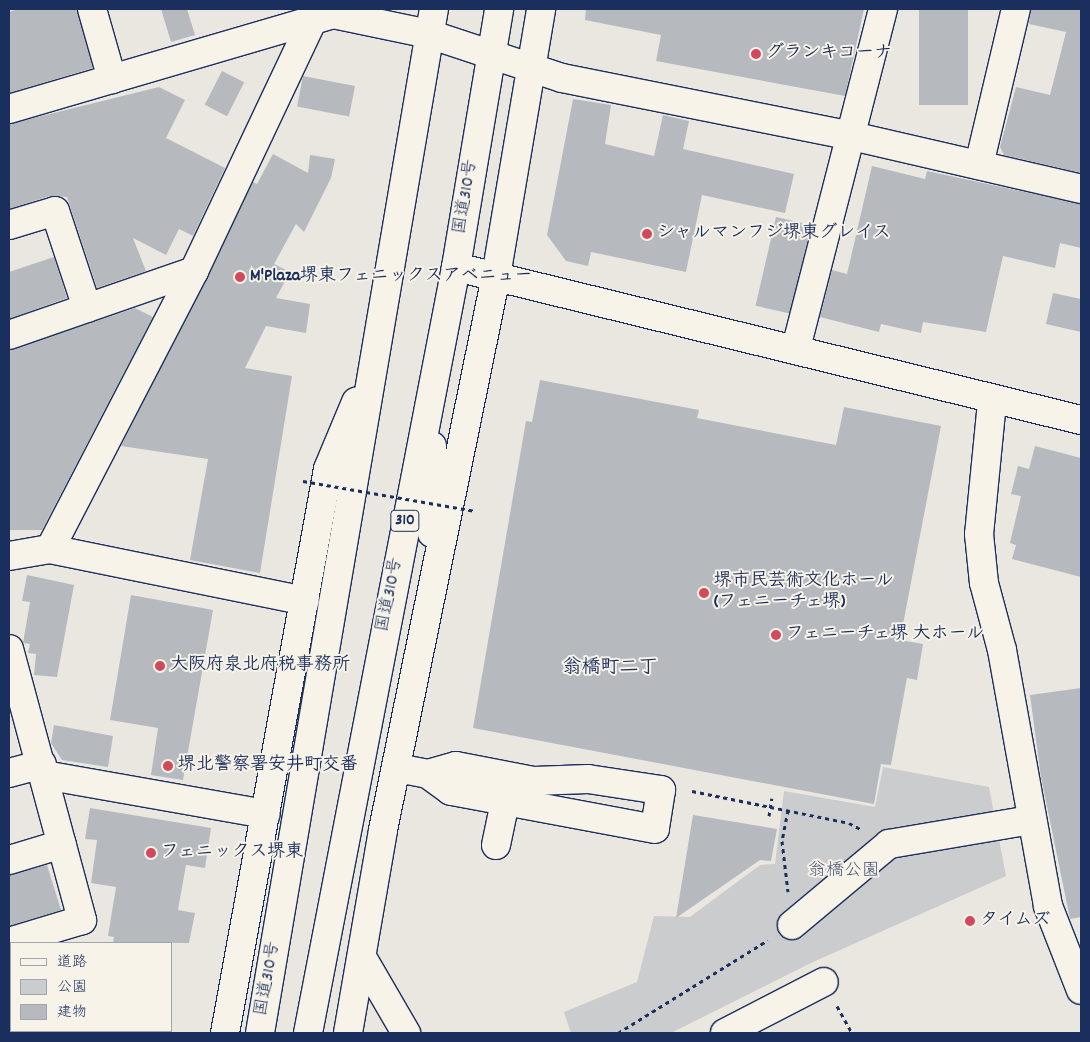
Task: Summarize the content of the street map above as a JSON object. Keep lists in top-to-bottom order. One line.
{"streets":{"main road":["国道310号","310"]},"districts":["翁橋町二丁"],"parks":["翁橋公園"],"places":["グランキコーナ","シャルマンフジ堺東グレイス","M'Plaza堺東フェニックスアベニュー","堺市民芸術文化ホール (フェニーチェ堺)","フェニーチェ堺 大ホール","大阪府泉北府税事務所","堺北警察署安井町交番","フェニックス堺東","タイムズ"],"legend":["道路","公園","建物"]}
